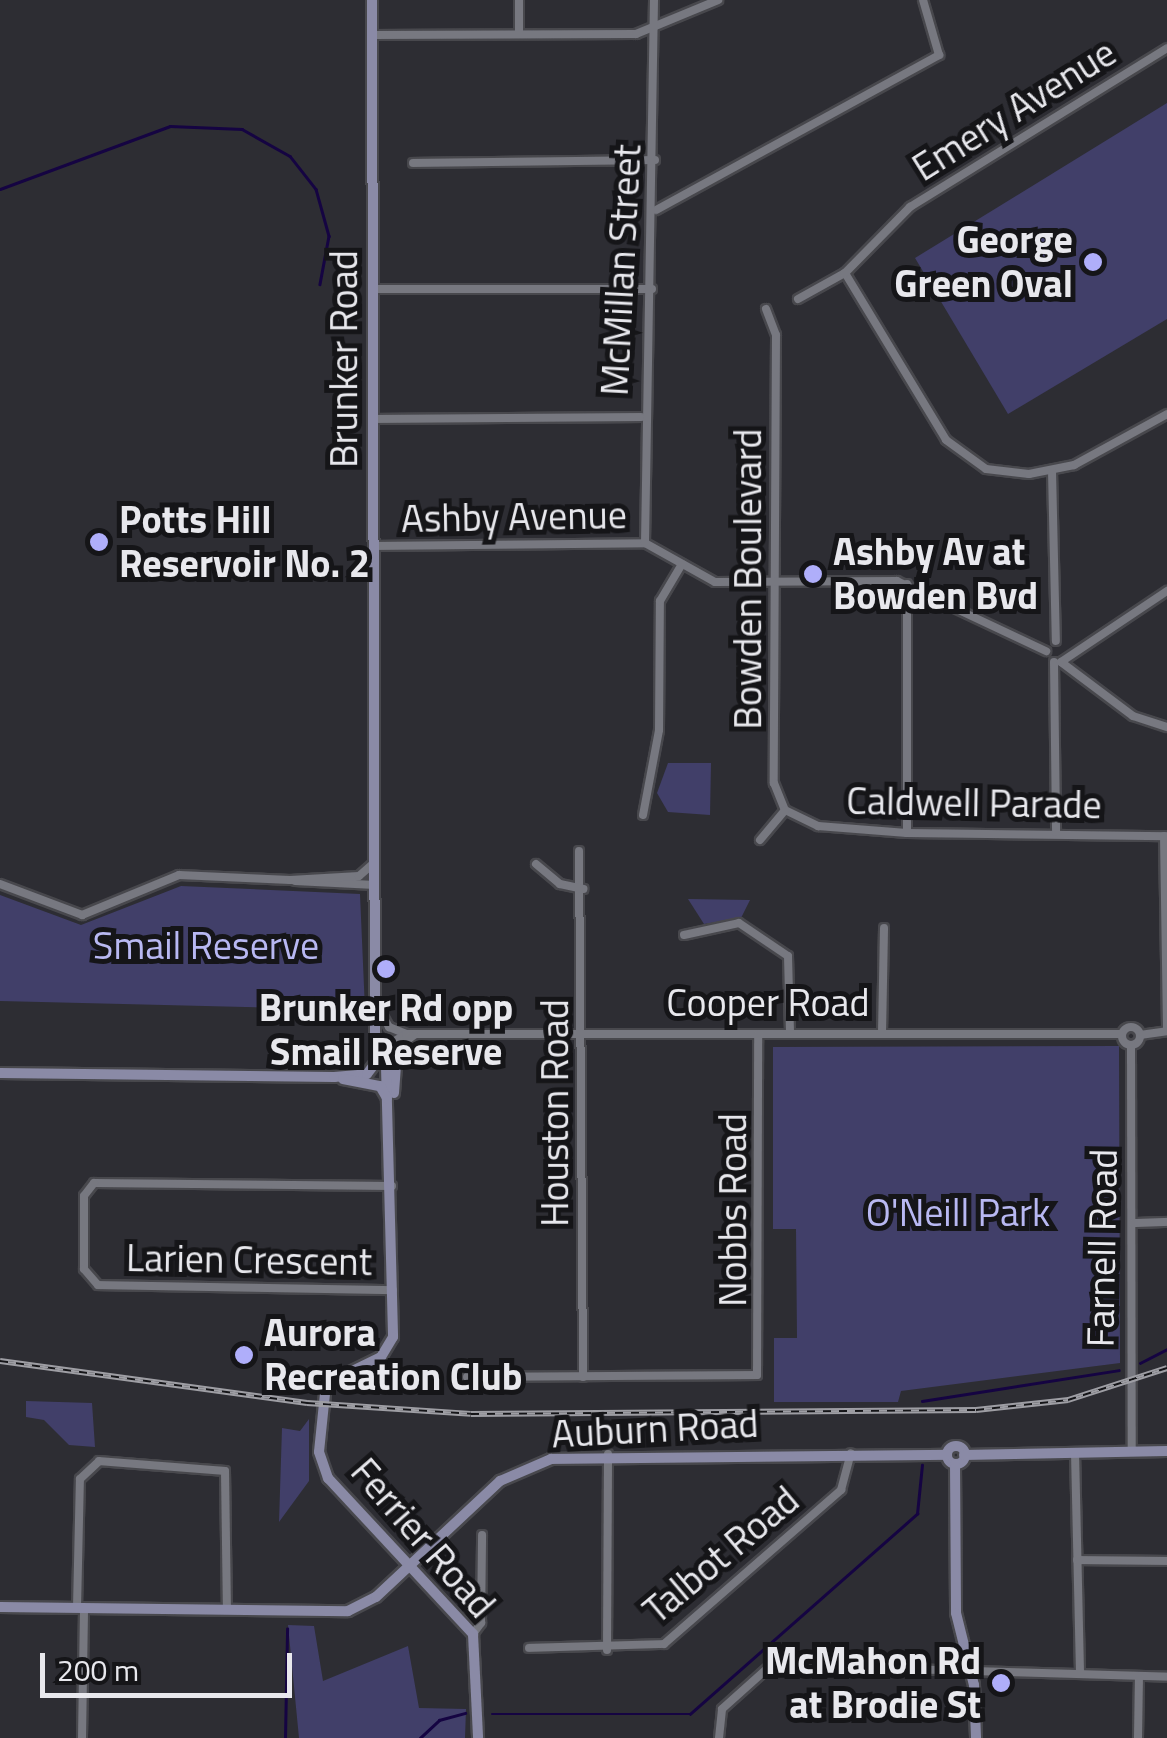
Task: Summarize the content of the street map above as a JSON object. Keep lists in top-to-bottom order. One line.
{"streets":{"main road":["Brunker Road","Auburn Road","Ferrier Road"],"street":["Emery Avenue","McMillan Street","Ashby Avenue","Bowden Boulevard","Caldwell Parade","Cooper Road","Houston Road","Nobbs Road","Farnell Road","Larien Crescent","Talbot Road"]},"crossings":[["McMillan Street","Ashby Avenue"],["Brunker Road","Ashby Avenue"],["Brunker Road","Cooper Road"],["Brunker Road","Larien Crescent"],["Brunker Road","Ferrier Road"],["Ashby Avenue","Bowden Boulevard"],["Bowden Boulevard","Caldwell Parade"],["Cooper Road","Houston Road"],["Cooper Road","Nobbs Road"],["Houston Road","Nobbs Road"],["Auburn Road","Ferrier Road"],["Auburn Road","Talbot Road"]],"parks":["Smail Reserve","O'Neill Park"],"places":["George Green Oval","Potts Hill Reservoir No. 2","Ashby Av at Bowden Bvd","Brunker Rd opp Smail Reserve","Aurora Recreation Club","McMahon Rd at Brodie St"],"scale_bar":"200 m"}
